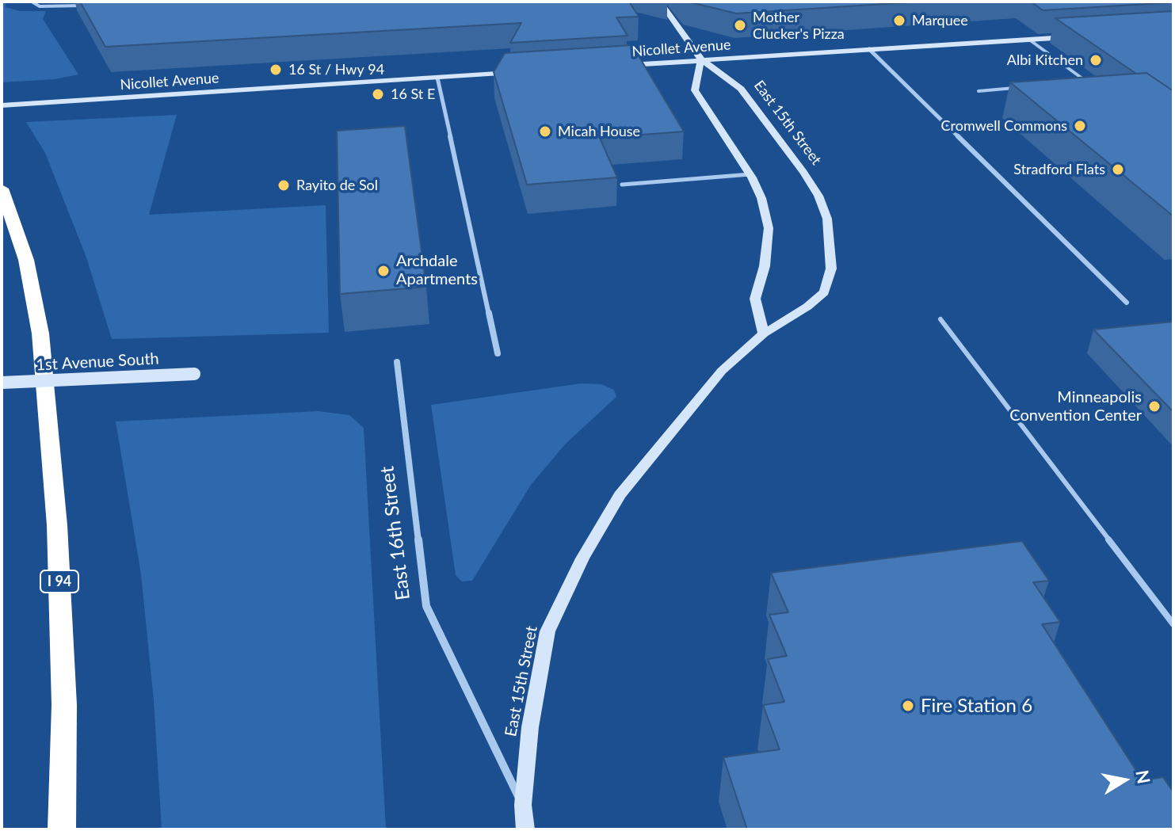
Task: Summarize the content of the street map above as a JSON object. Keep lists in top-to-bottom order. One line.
{"streets":{"highway":["I 94"],"street":["Nicollet Avenue","East 15th Street","1st Avenue South","East 16th Street"]},"crossings":[["Nicollet Avenue","East 15th Street"],["East 15th Street","East 16th Street"]],"places":["Marquee","Mother Clucker's Pizza","Albi Kitchen","16 St / Hwy 94","16 St E","Cromwell Commons","Micah House","Stradford Flats","Rayito de Sol","Archdale Apartments","Minneapolis Convention Center","Fire Station 6"],"north":"right"}
